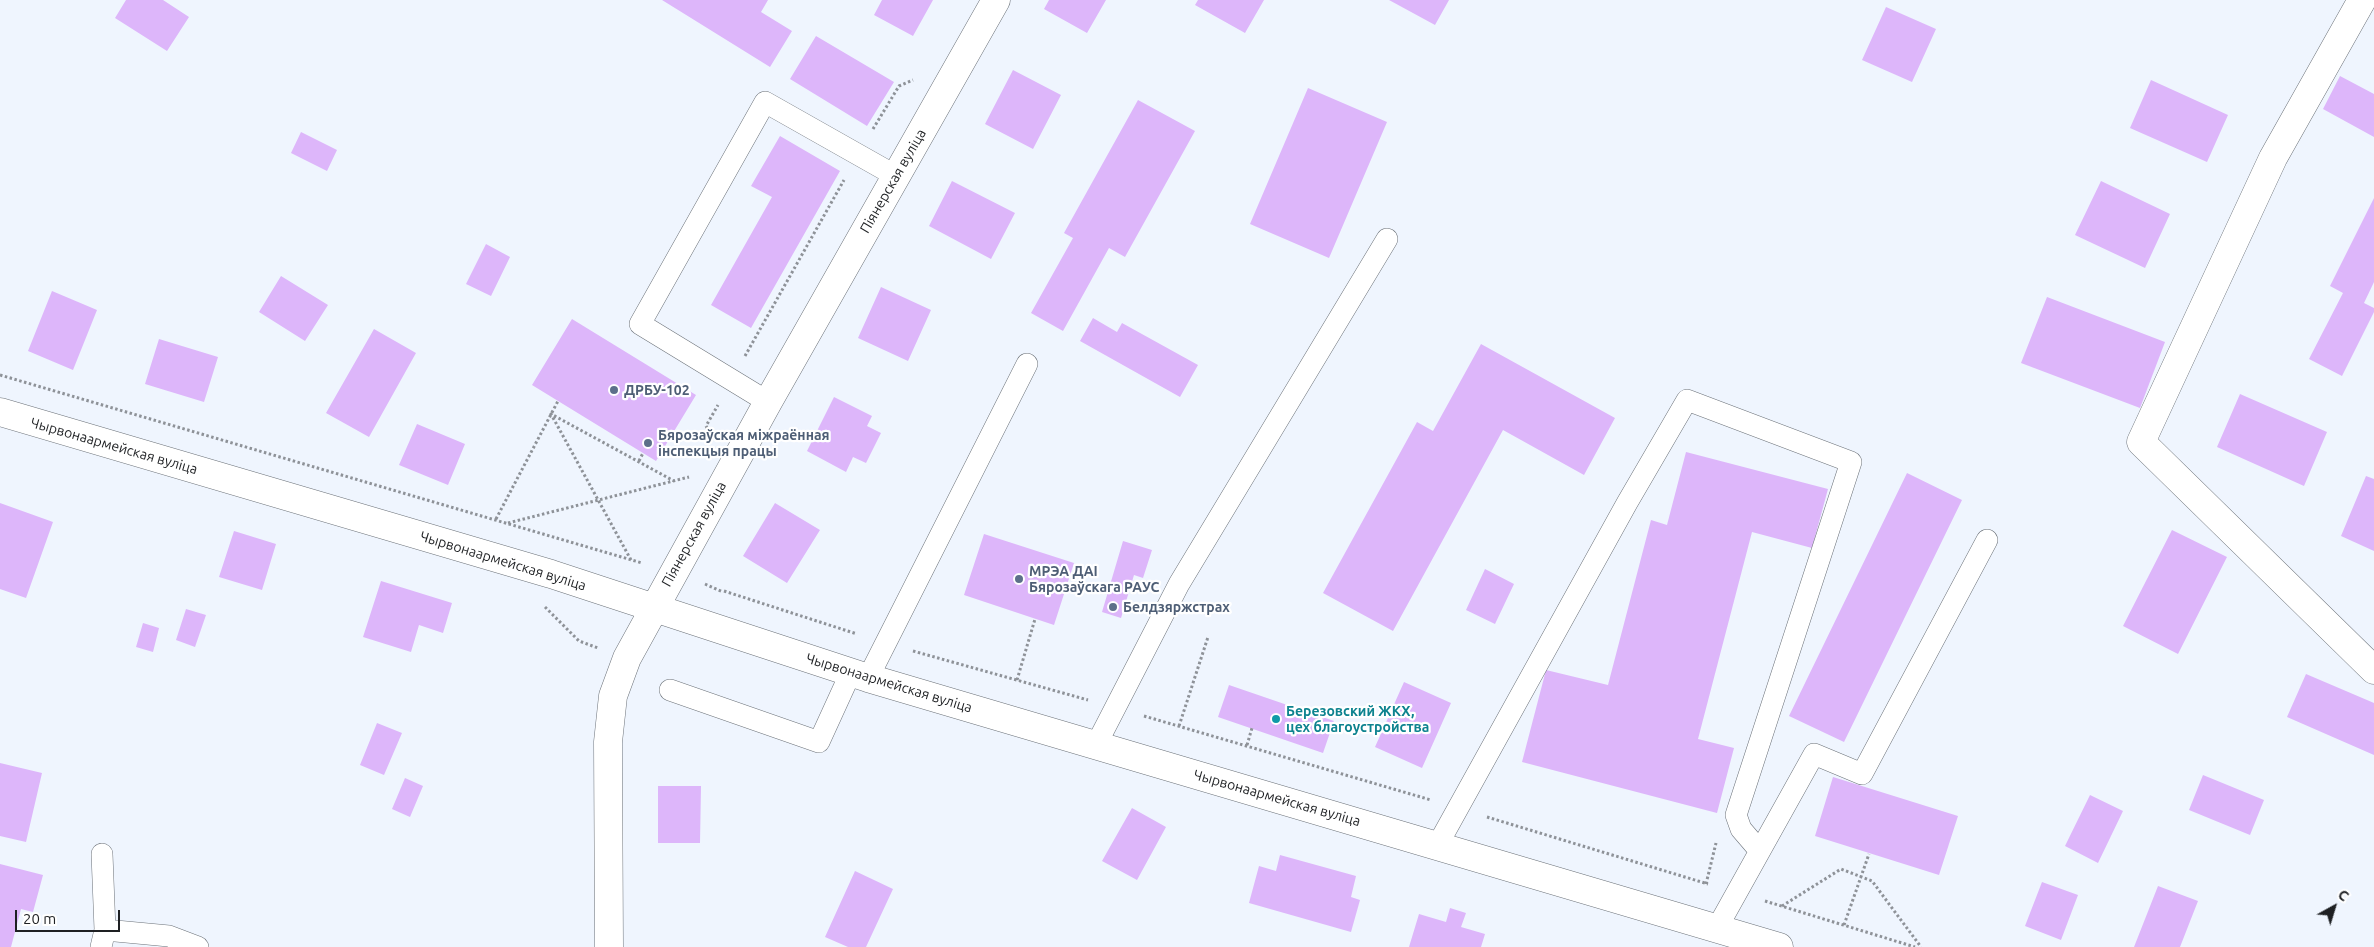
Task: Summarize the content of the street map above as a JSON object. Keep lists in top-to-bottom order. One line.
{"streets":{"street":["Піянерская вуліца","Чырвонаармейская вуліца"]},"crossings":[["Піянерская вуліца","Чырвонаармейская вуліца"]],"places":["ДРБУ-102","Бярозаўская міжраённая інспекцыя працы","МРЭА ДАІ Бярозаўскага РАУС","Белдзяржстрах","Березовский ЖКХ, цех благоустройства"],"scale_bar":"20 m","north":"top right"}
